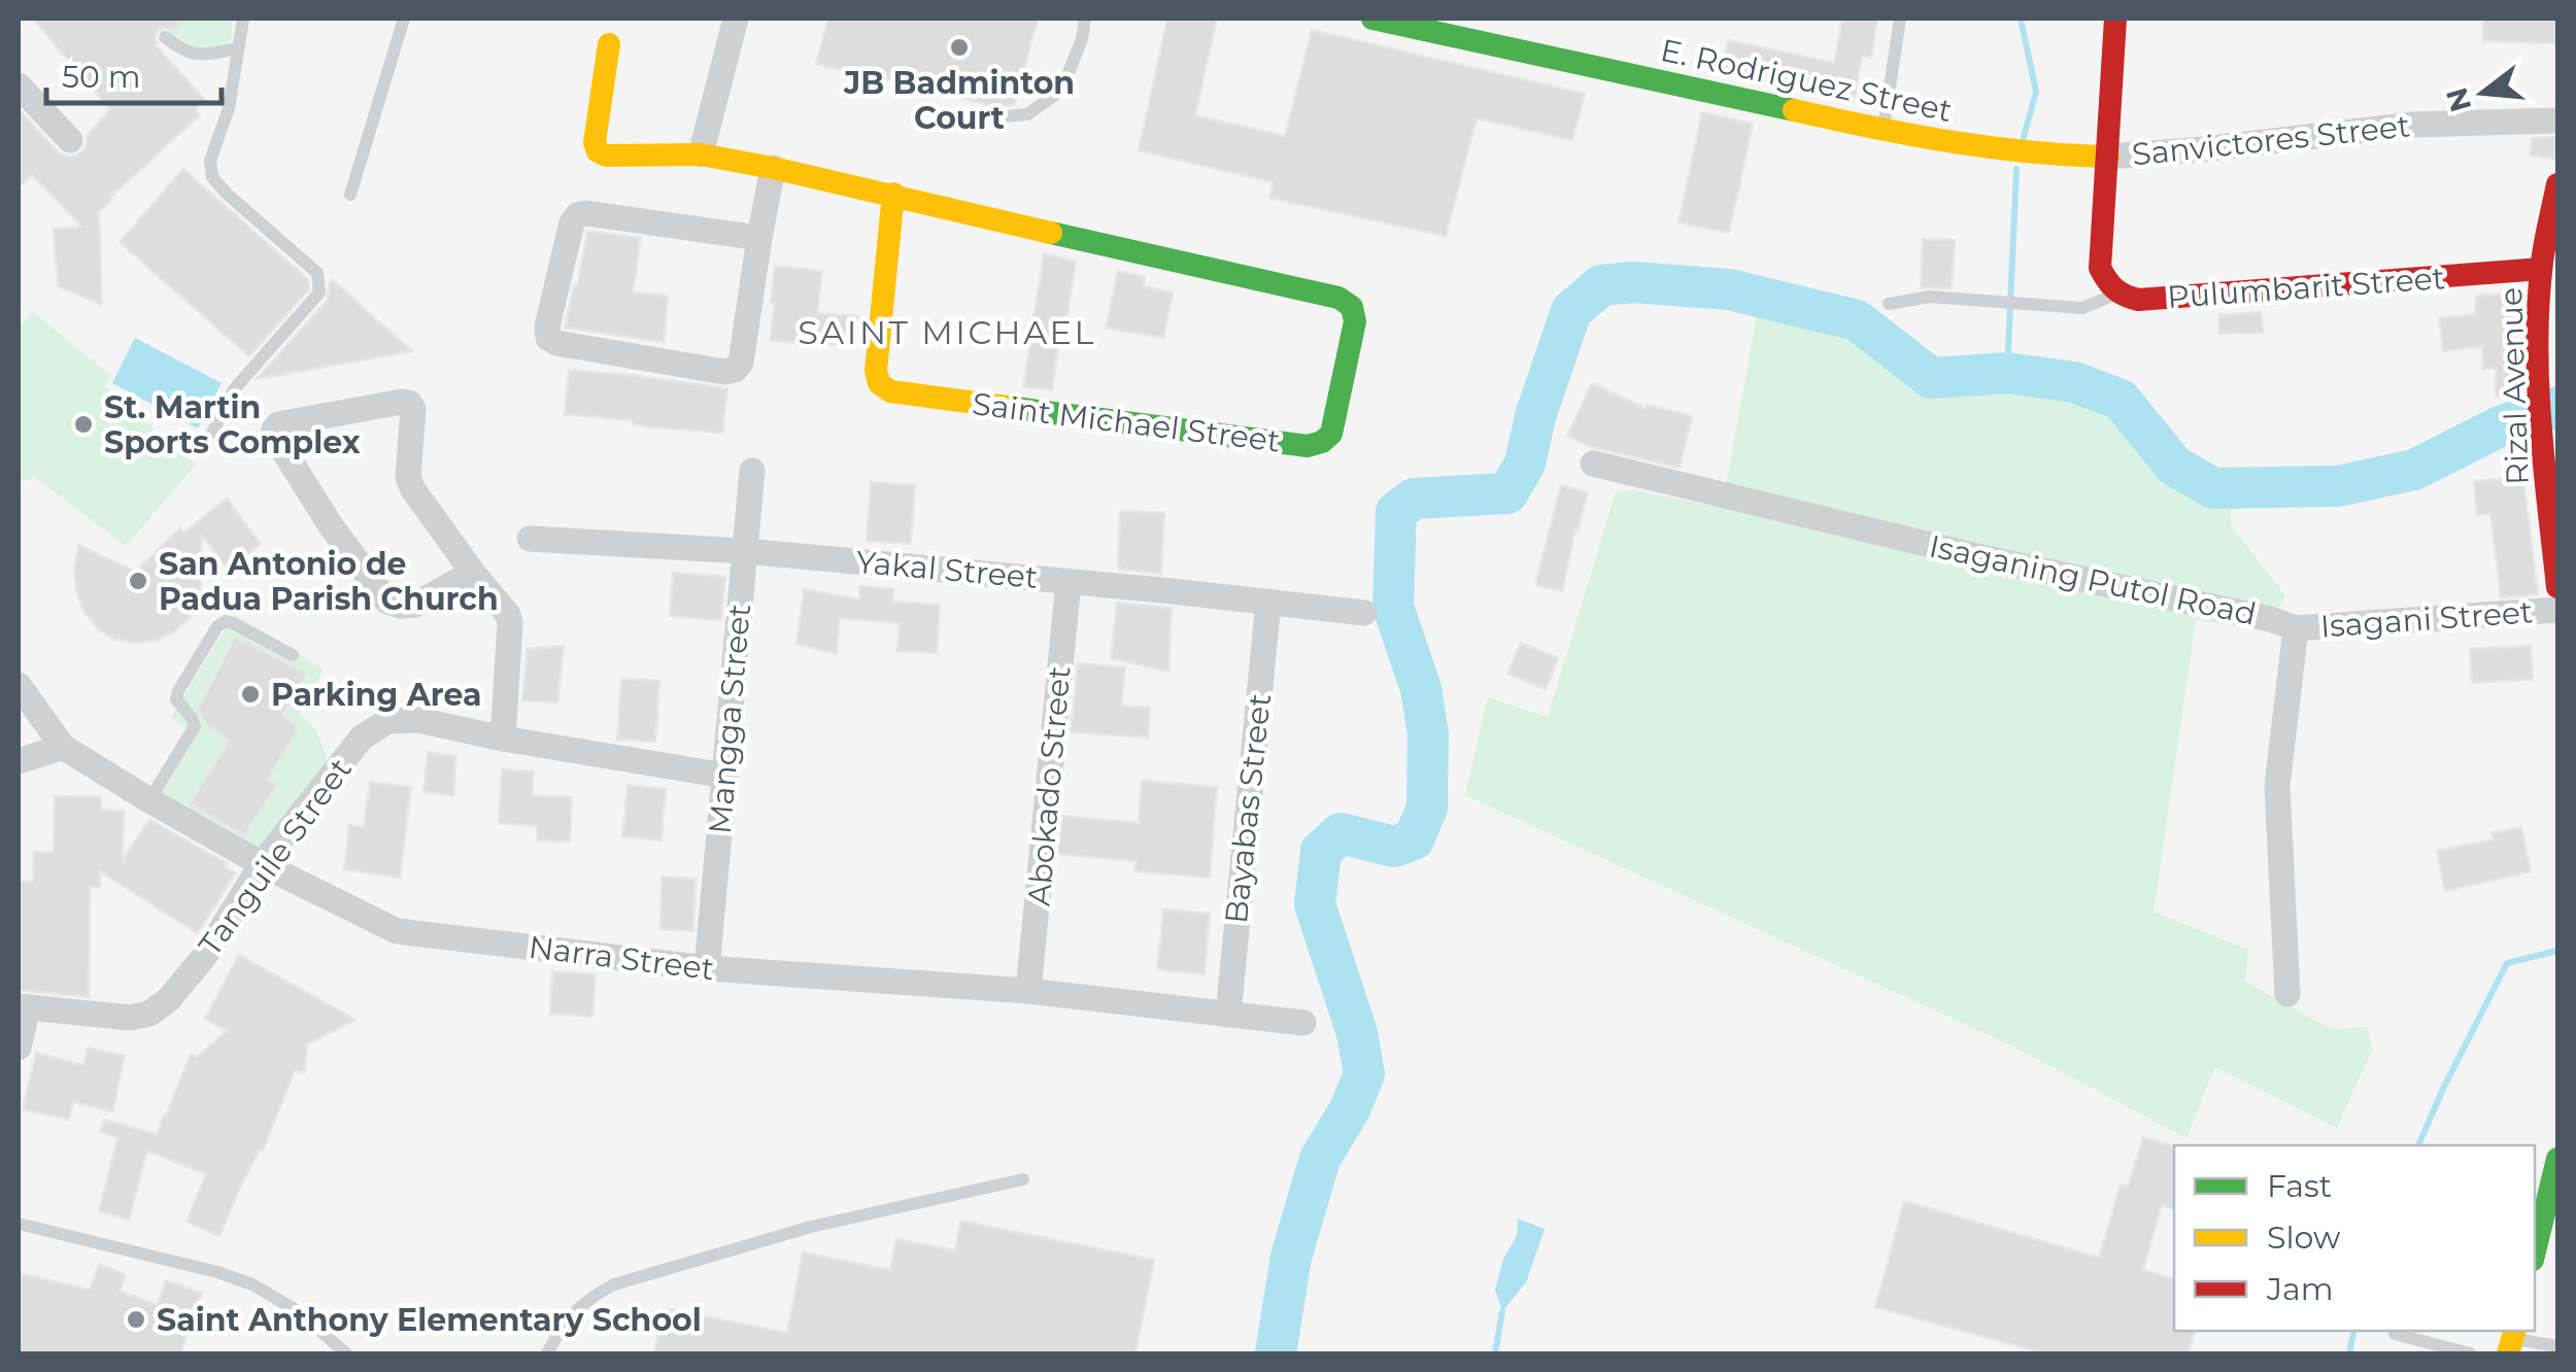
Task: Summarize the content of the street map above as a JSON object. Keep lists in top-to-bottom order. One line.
{"streets":{"street":["E. Rodriguez Street","Sanvictores Street","Pulumbarit Street","Rizal Avenue","Saint Michael Street","Yakal Street","Isaganing Putol Road","Isagani Street","Mangga Street","Abokado Street","Bayabas Street","Tanguile Street","Narra Street"]},"crossings":[["E. Rodriguez Street","Sanvictores Street"],["Pulumbarit Street","Rizal Avenue"],["Yakal Street","Mangga Street"],["Yakal Street","Abokado Street"],["Yakal Street","Bayabas Street"],["Isaganing Putol Road","Isagani Street"],["Mangga Street","Tanguile Street"],["Mangga Street","Narra Street"],["Abokado Street","Narra Street"],["Bayabas Street","Narra Street"],["Tanguile Street","Narra Street"]],"districts":["SAINT MICHAEL"],"places":["JB Badminton Court","St. Martin Sports Complex","San Antonio de Padua Parish Church","Parking Area","Saint Anthony Elementary School"],"legend":["Fast","Slow","Jam"],"scale_bar":"50 m","north":"left"}
